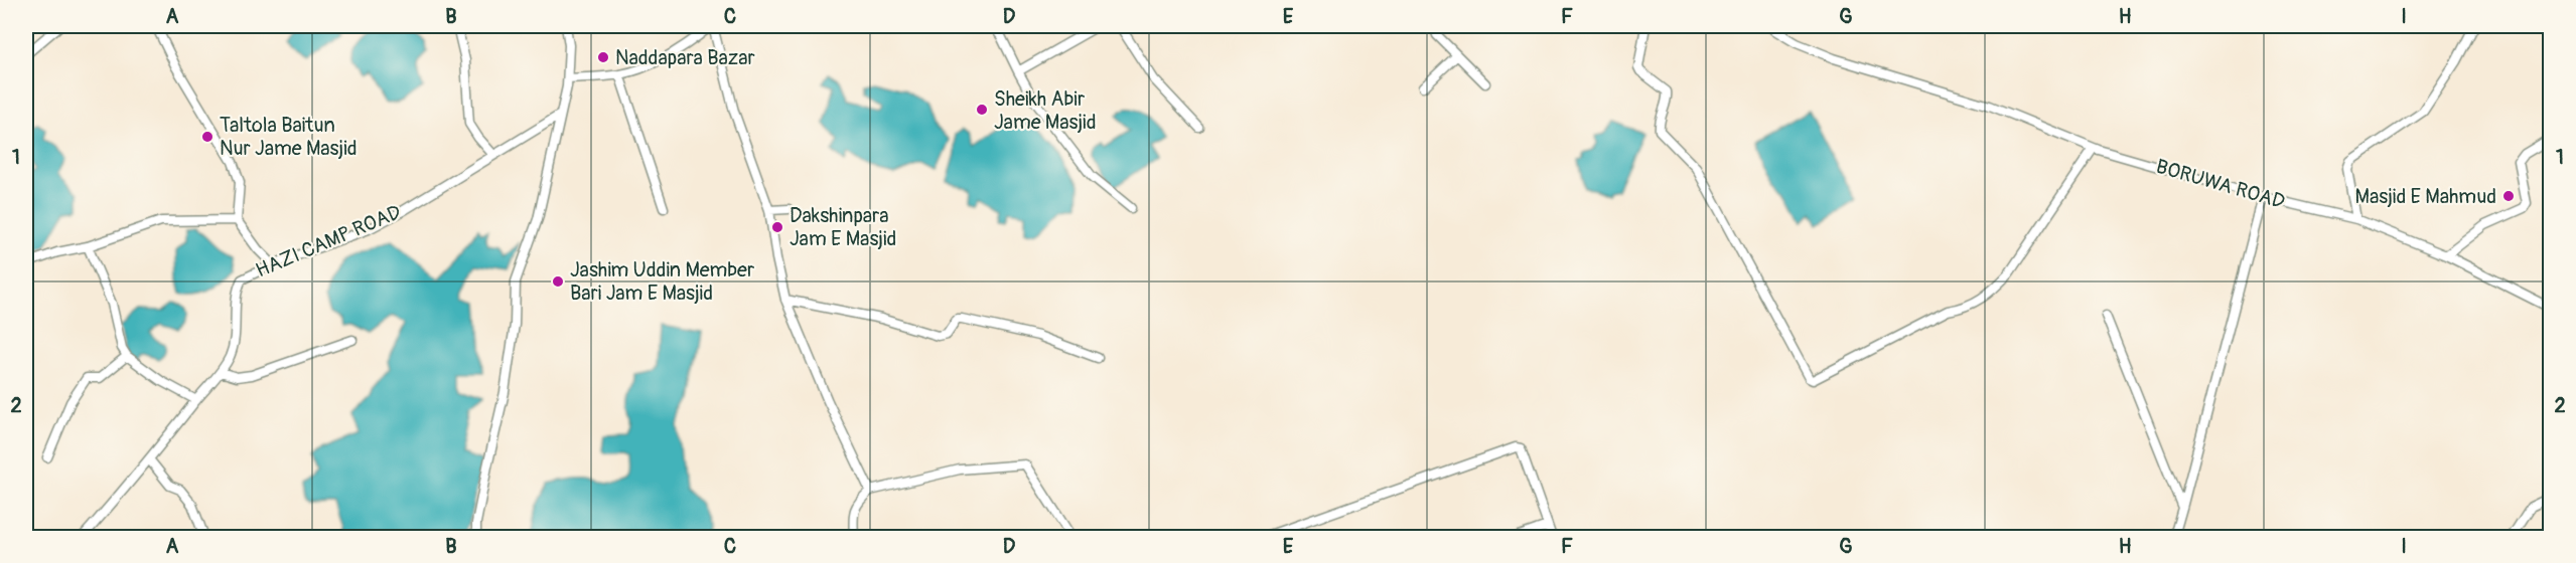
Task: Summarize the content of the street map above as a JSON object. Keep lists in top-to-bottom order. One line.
{"streets":{"street":["BORUWA ROAD","HAZI CAMP ROAD"]},"places":["Naddapara Bazar","Sheikh Abir Jame Masjid","Taltola Baitun Nur Jame Masjid","Masjid E Mahmud","Dakshinpara Jam E Masjid","Jashim Uddin Member Bari Jam E Masjid"],"grid":{"columns":["A","B","C","D","E","F","G","H","I"],"rows":["1","2"]}}
